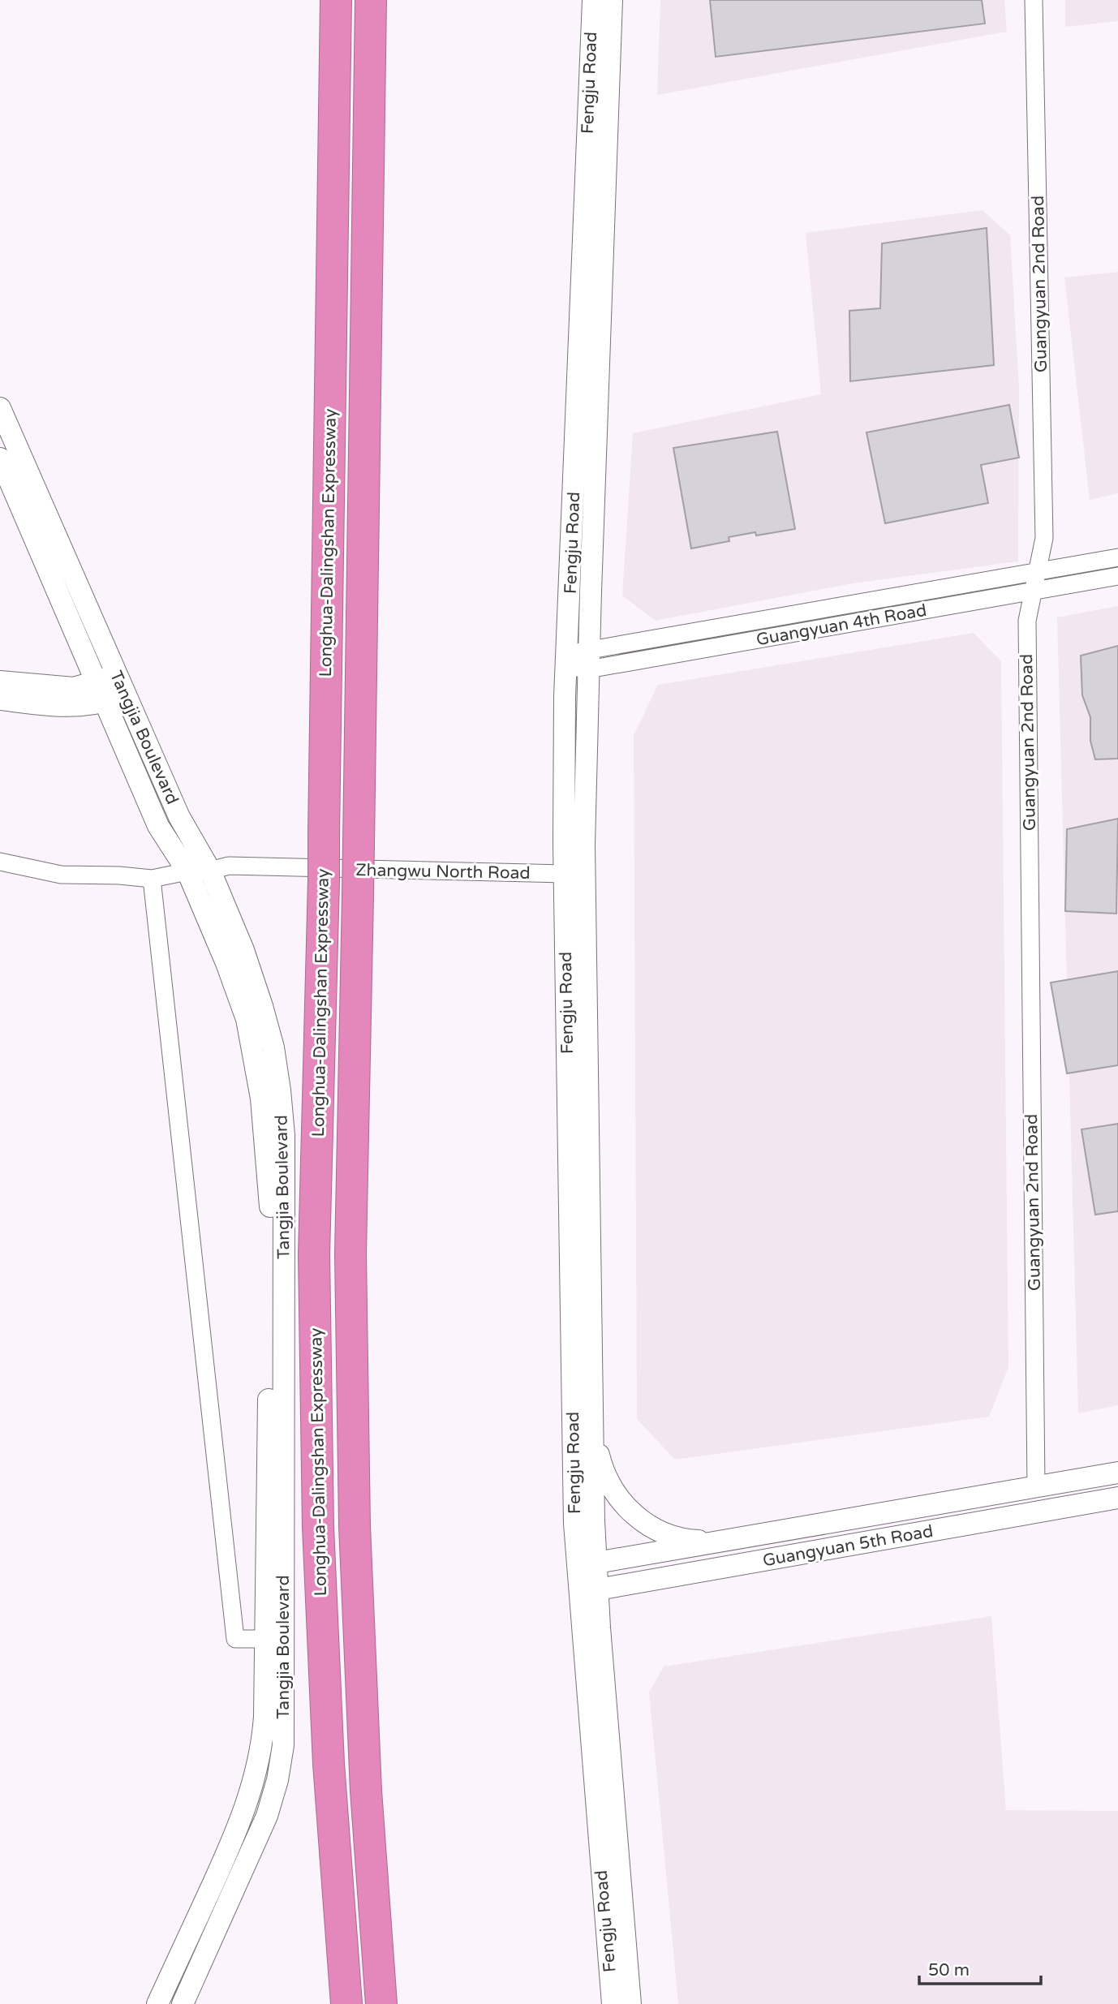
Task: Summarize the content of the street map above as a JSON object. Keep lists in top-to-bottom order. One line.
{"streets":{"highway":["Longhua-Dalingshan Expressway"],"street":["Fengju Road","Guangyuan 2nd Road","Guangyuan 4th Road","Tangjia Boulevard","Zhangwu North Road","Guangyuan 5th Road"]},"crossings":[["Fengju Road","Guangyuan 4th Road"],["Fengju Road","Zhangwu North Road"],["Fengju Road","Guangyuan 5th Road"],["Guangyuan 2nd Road","Guangyuan 4th Road"],["Guangyuan 2nd Road","Guangyuan 5th Road"],["Tangjia Boulevard","Zhangwu North Road"]],"scale_bar":"50 m"}
